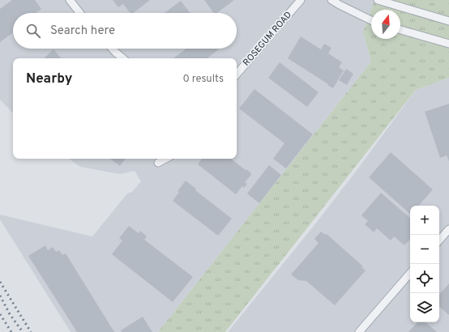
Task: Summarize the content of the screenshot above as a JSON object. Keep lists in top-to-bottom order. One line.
{"streets":{"street":["ROSEGUM ROAD"]},"north":"top","page":{"search":"Search here","heading":["Nearby","0 results"],"map_buttons":["+","−"]}}
